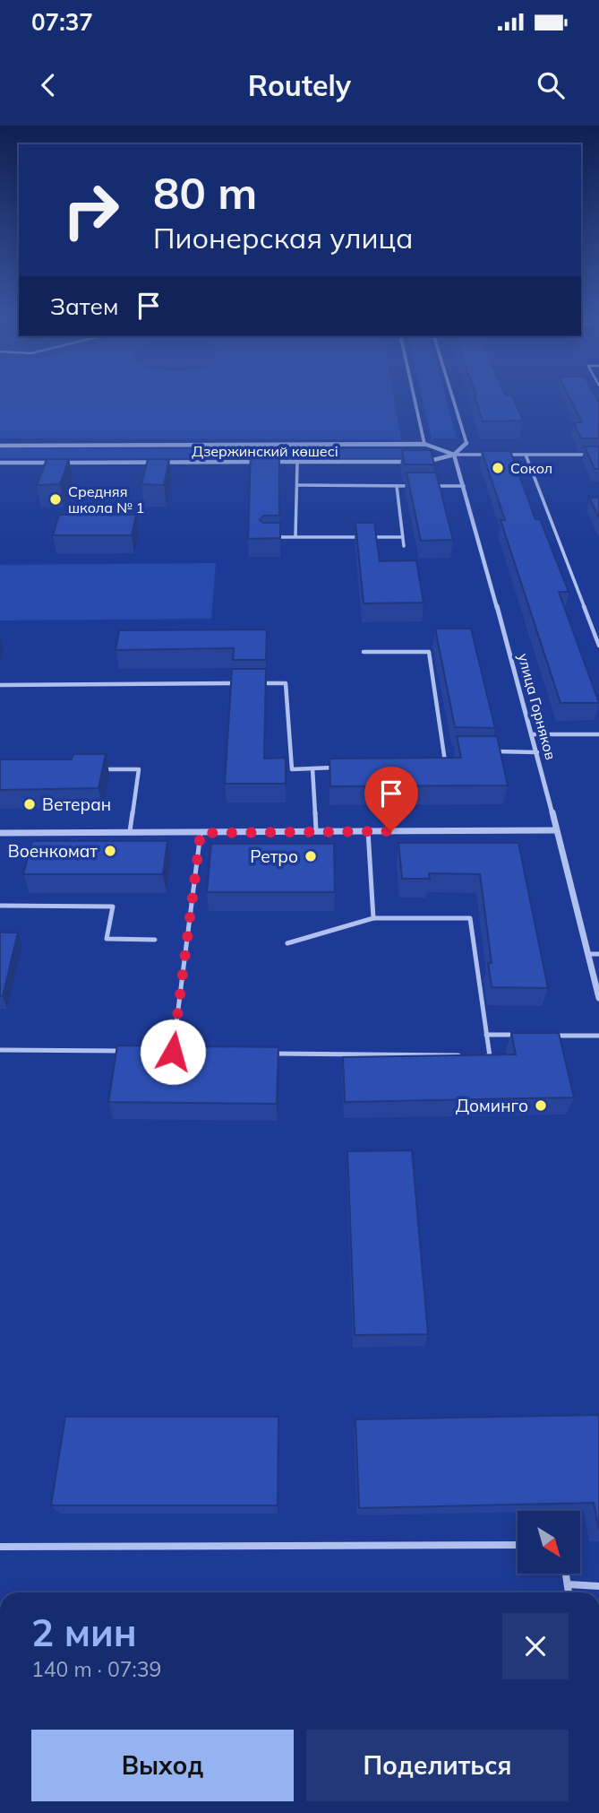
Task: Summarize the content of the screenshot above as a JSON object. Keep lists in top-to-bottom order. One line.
{"streets":{"street":["Дзержинский көшесі","улица Горняков"]},"crossings":[["Дзержинский көшесі","улица Горняков"]],"places":["Сокол","Средняя школа № 1","Ветеран","Военкомат","Ретро","Доминго"],"north":"bottom right","page":{"status":"07:37","header":"Routely","turn":["80 m","Пионерская улица"],"then":"Затем","heading":["2 мин","140 m · 07:39"],"buttons":["Выход","Поделиться"]}}
